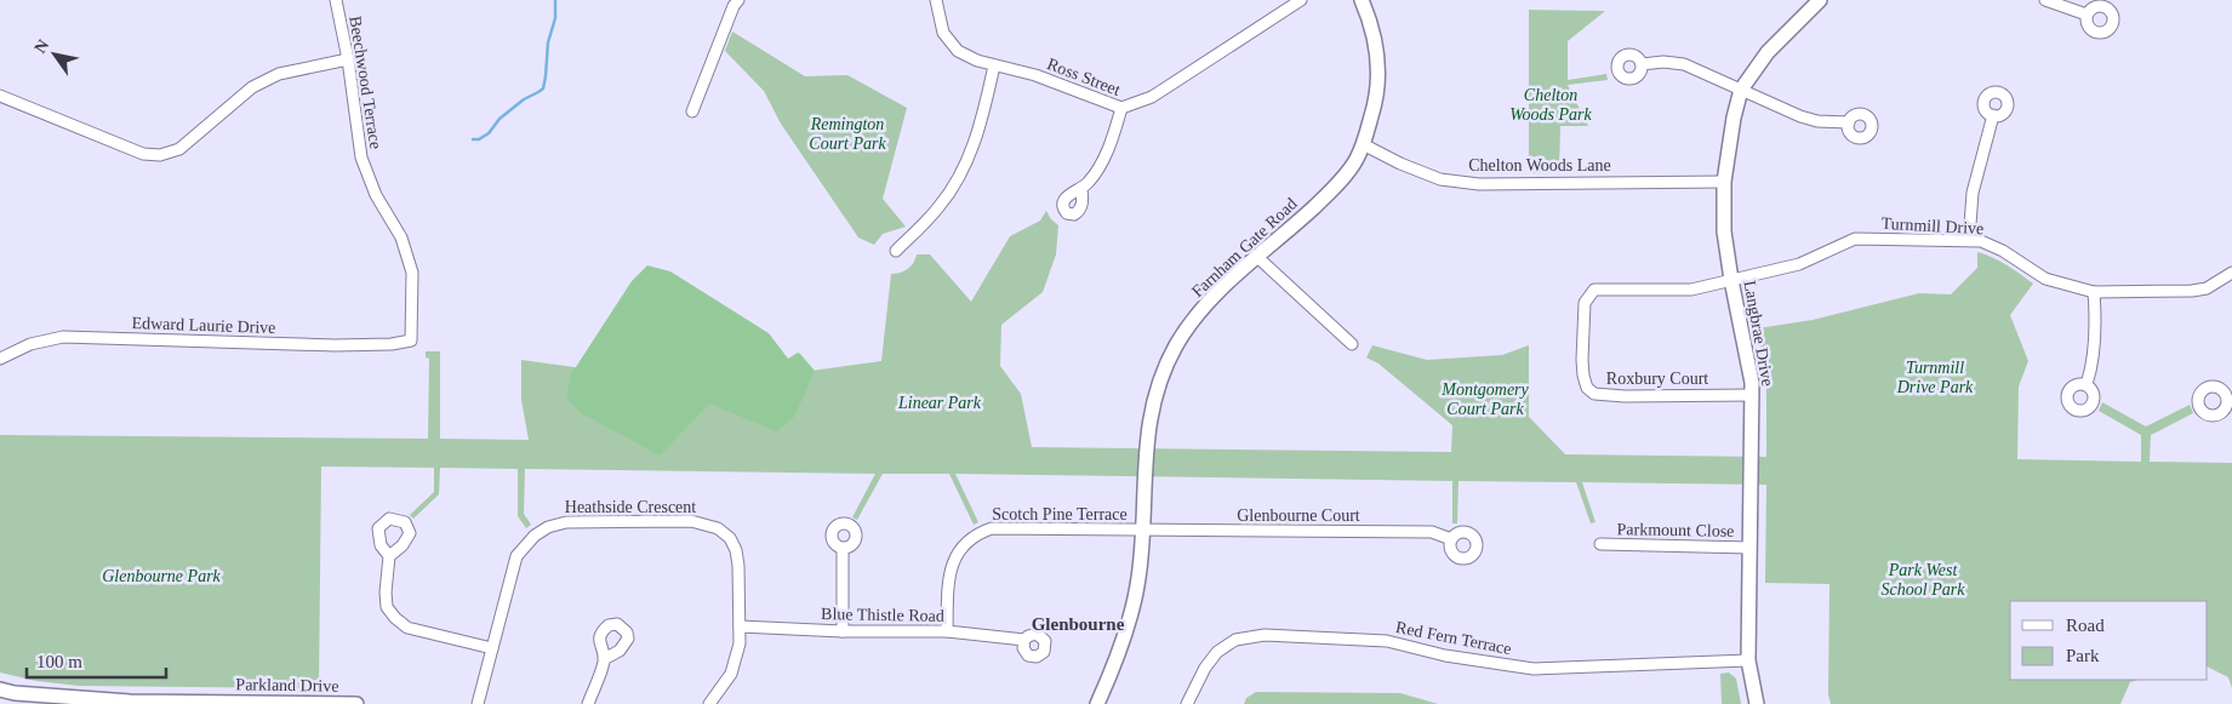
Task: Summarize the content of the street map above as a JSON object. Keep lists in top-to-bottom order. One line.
{"streets":{"street":["Ross Street","Beechwood Terrace","Chelton Woods Lane","Turnmill Drive","Farnham Gate Road","Edward Laurie Drive","Langbrae Drive","Roxbury Court","Heathside Crescent","Scotch Pine Terrace","Glenbourne Court","Parkmount Close","Blue Thistle Road","Red Fern Terrace","Parkland Drive"]},"crossings":[["Beechwood Terrace","Edward Laurie Drive"],["Chelton Woods Lane","Farnham Gate Road"],["Chelton Woods Lane","Langbrae Drive"],["Turnmill Drive","Langbrae Drive"],["Turnmill Drive","Roxbury Court"],["Farnham Gate Road","Scotch Pine Terrace"],["Farnham Gate Road","Glenbourne Court"],["Langbrae Drive","Roxbury Court"],["Langbrae Drive","Parkmount Close"],["Langbrae Drive","Red Fern Terrace"],["Heathside Crescent","Blue Thistle Road"],["Scotch Pine Terrace","Glenbourne Court"],["Scotch Pine Terrace","Blue Thistle Road"]],"districts":["Glenbourne"],"parks":["Chelton Woods Park","Remington Court Park","Turnmill Drive Park","Montgomery Court Park","Linear Park","Park West School Park","Glenbourne Park"],"legend":["Road","Park"],"scale_bar":"100 m","north":"top left"}
